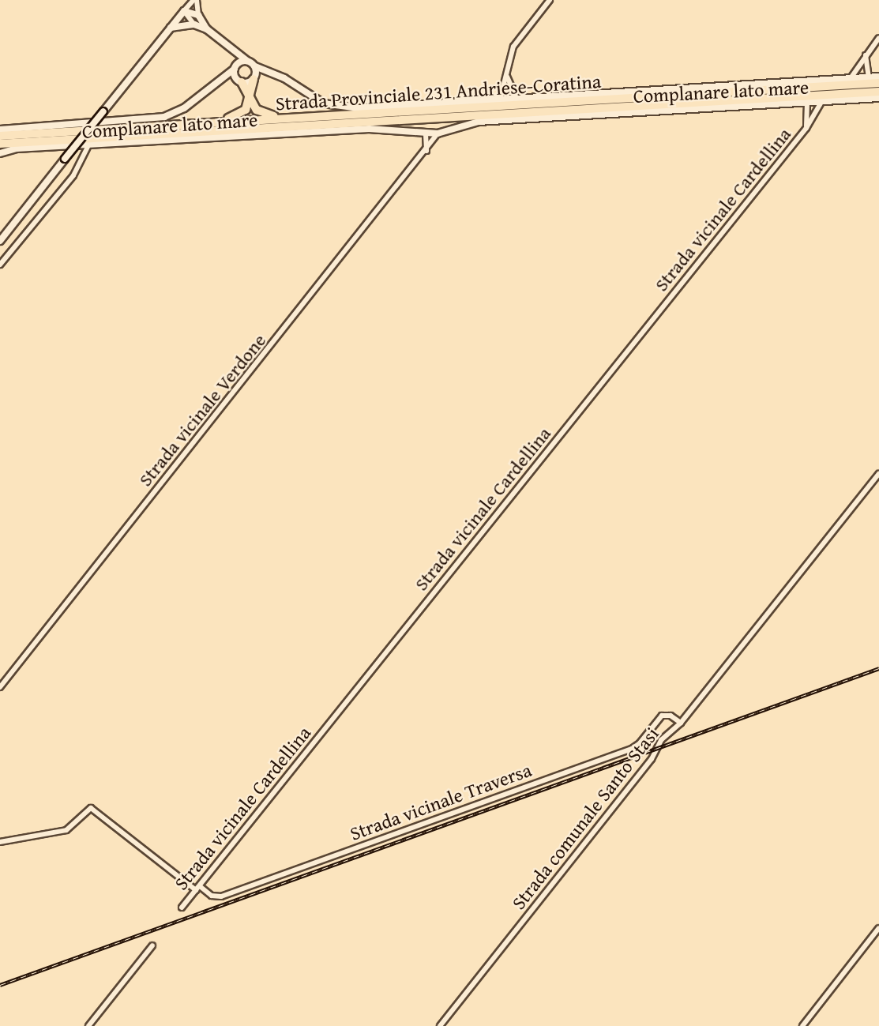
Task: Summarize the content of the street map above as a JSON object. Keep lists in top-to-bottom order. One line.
{"streets":{"highway":["Strada Provinciale 231 Andriese-Coratina"],"street":["Complanare lato mare","Strada vicinale Cardellina","Strada vicinale Verdone","Strada vicinale Traversa","Strada comunale Santo Stasi"]},"crossings":[["Complanare lato mare","Strada vicinale Cardellina"],["Complanare lato mare","Strada vicinale Verdone"],["Strada vicinale Cardellina","Strada vicinale Traversa"],["Strada vicinale Traversa","Strada comunale Santo Stasi"]]}
